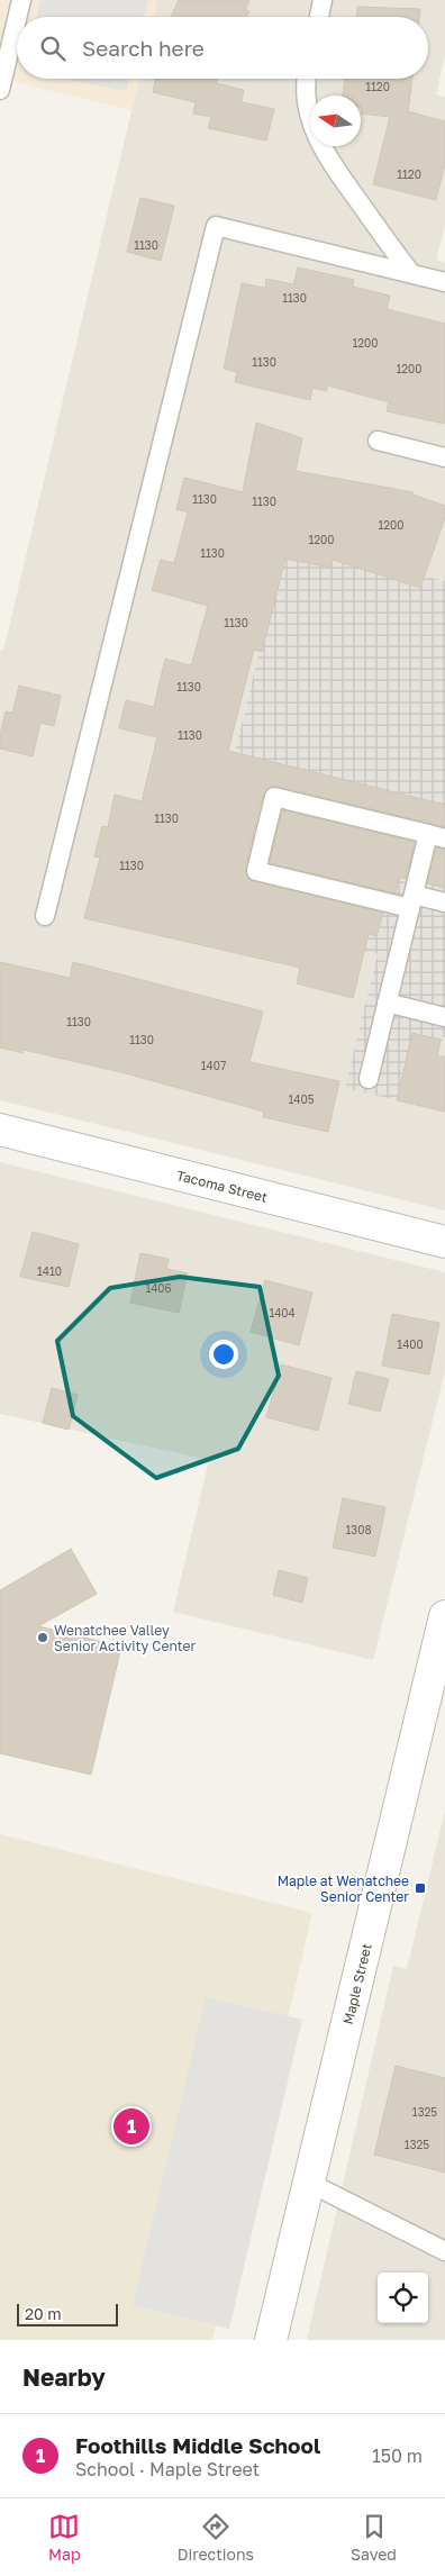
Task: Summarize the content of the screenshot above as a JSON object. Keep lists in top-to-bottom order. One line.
{"streets":{"street":["Tacoma Street","Maple Street"]},"places":{"other":["Wenatchee Valley Senior Activity Center"],"transit":["Maple at Wenatchee Senior Center"]},"house_numbers":["1120","1120","1130","1130","1200","1130","1200","1130","1130","1200","1200","1130","1130","1130","1130","1130","1130","1130","1130","1407","1405","1410","1406","1404","1400","1308","1325","1325"],"scale_bar":"20 m","north":"left","page":{"search":"Search here","pins":"1","scale":"20 m","heading":"Nearby","list":[{"mark":"1","name":"Foothills Middle School","note":"School · Maple Street","value":"150 m"}],"nav":["Map","Directions","Saved"]}}
